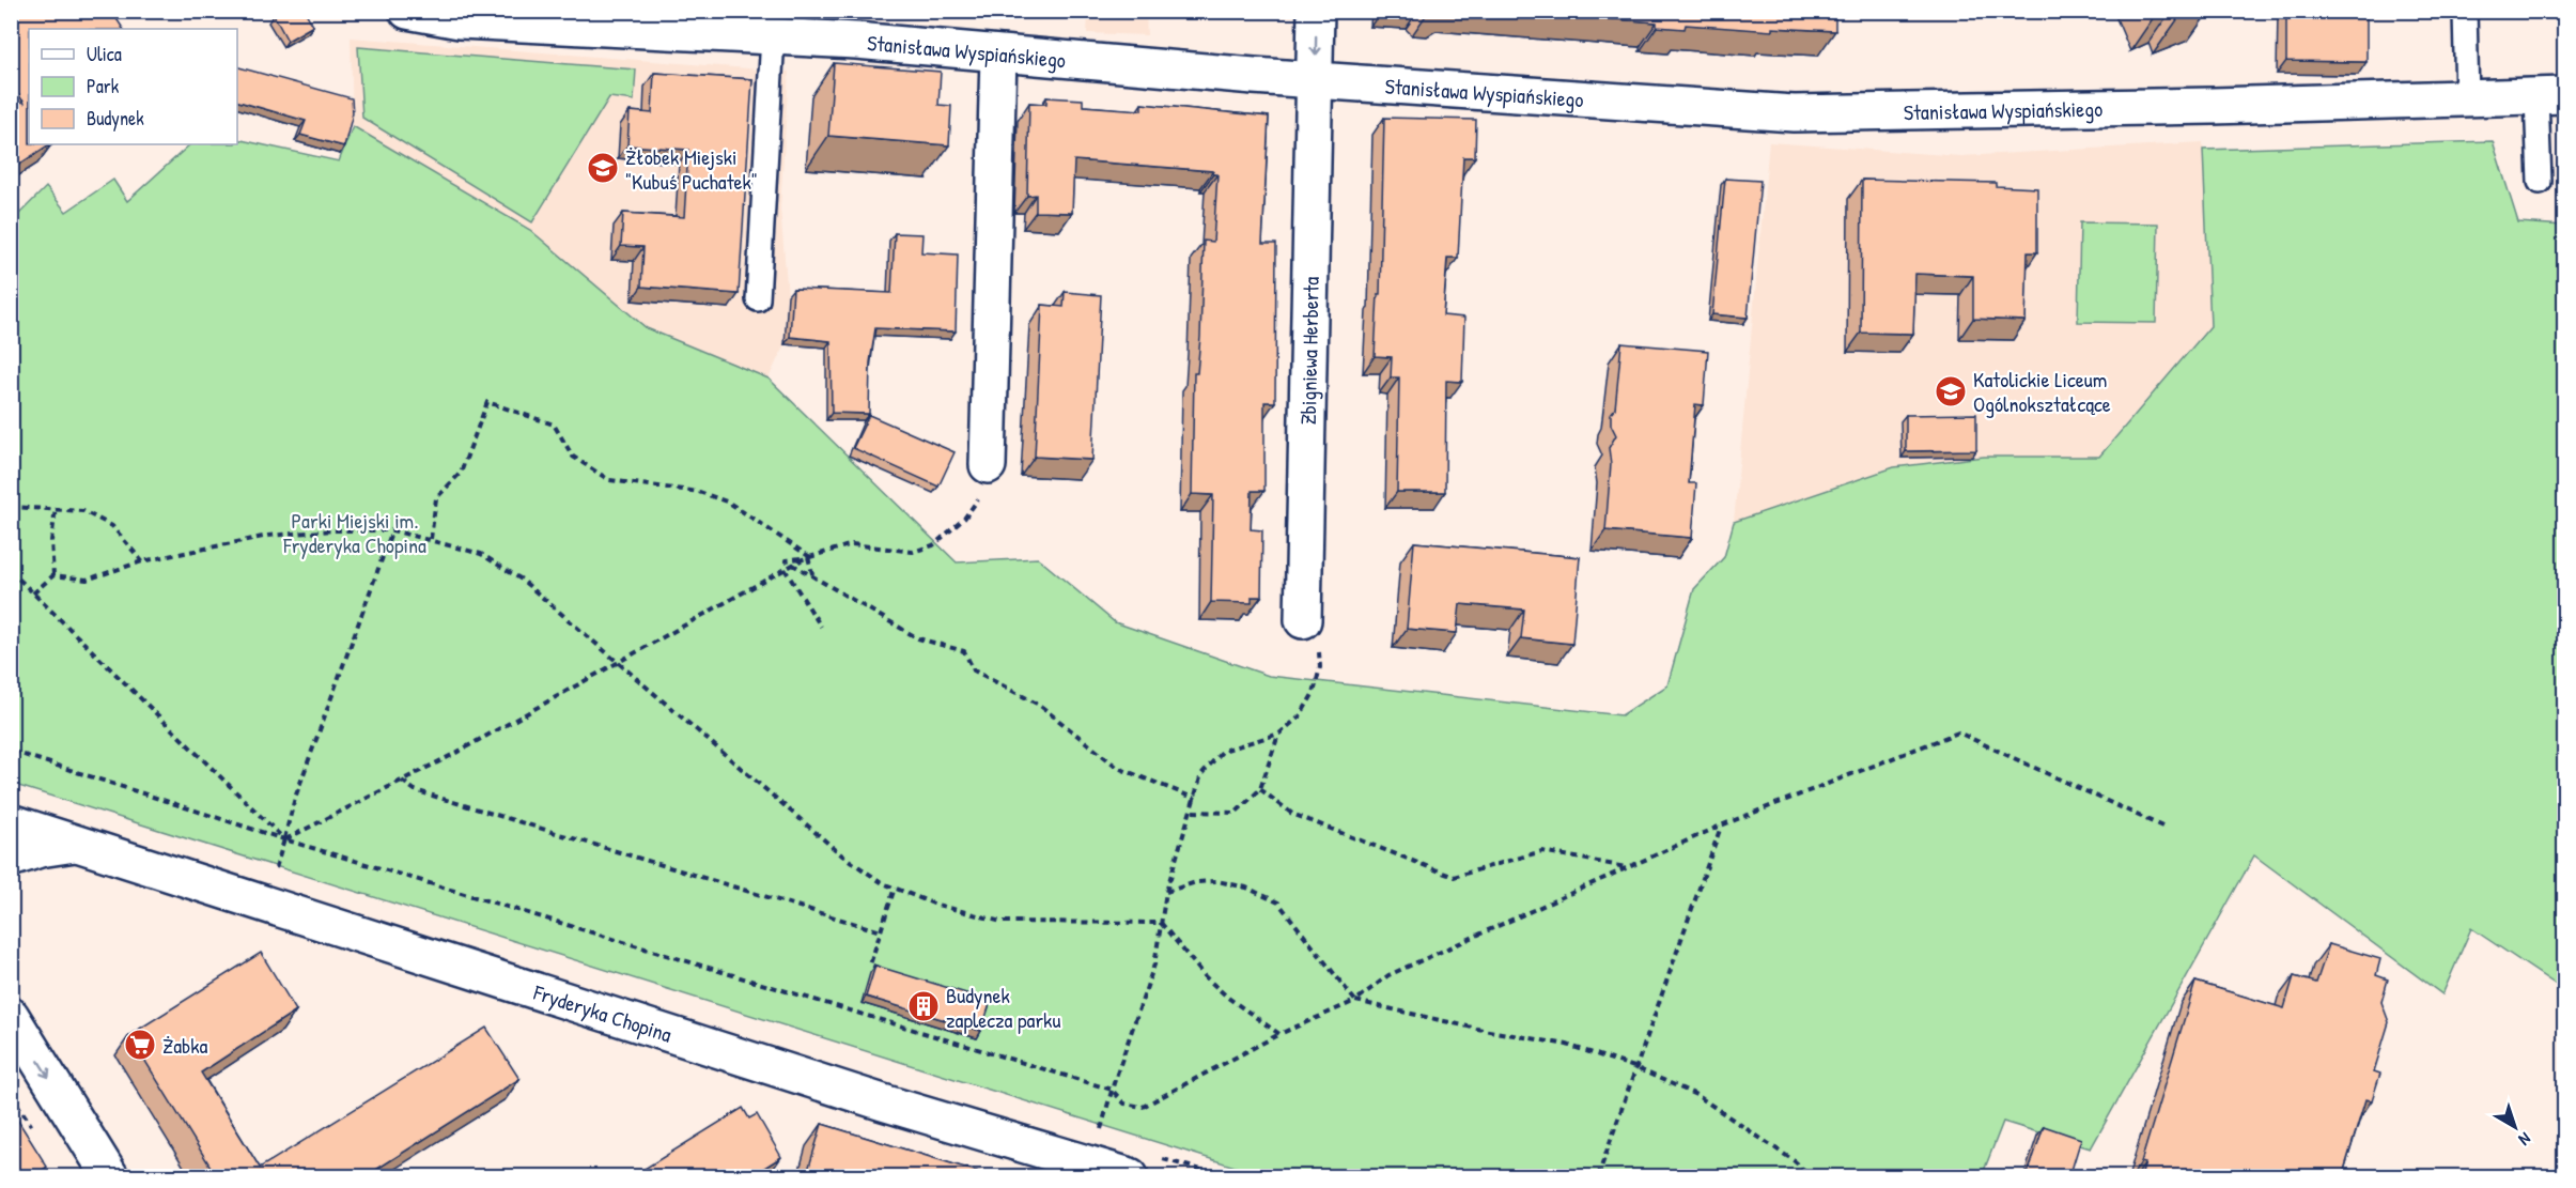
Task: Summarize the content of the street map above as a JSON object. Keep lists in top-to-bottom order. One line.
{"streets":{"street":["Stanisława Wyspiańskiego","Zbigniewa Herberta","Fryderyka Chopina"]},"crossings":[["Stanisława Wyspiańskiego","Zbigniewa Herberta"]],"parks":["Parki Miejski im. Fryderyka Chopina"],"places":{"school or university":["Żłobek Miejski \"Kubuś Puchatek\"","Katolickie Liceum Ogólnokształcące"],"building":["Budynek zaplecza parku"],"supermarket":["Żabka"]},"legend":["Ulica","Park","Budynek"],"north":"bottom right"}
